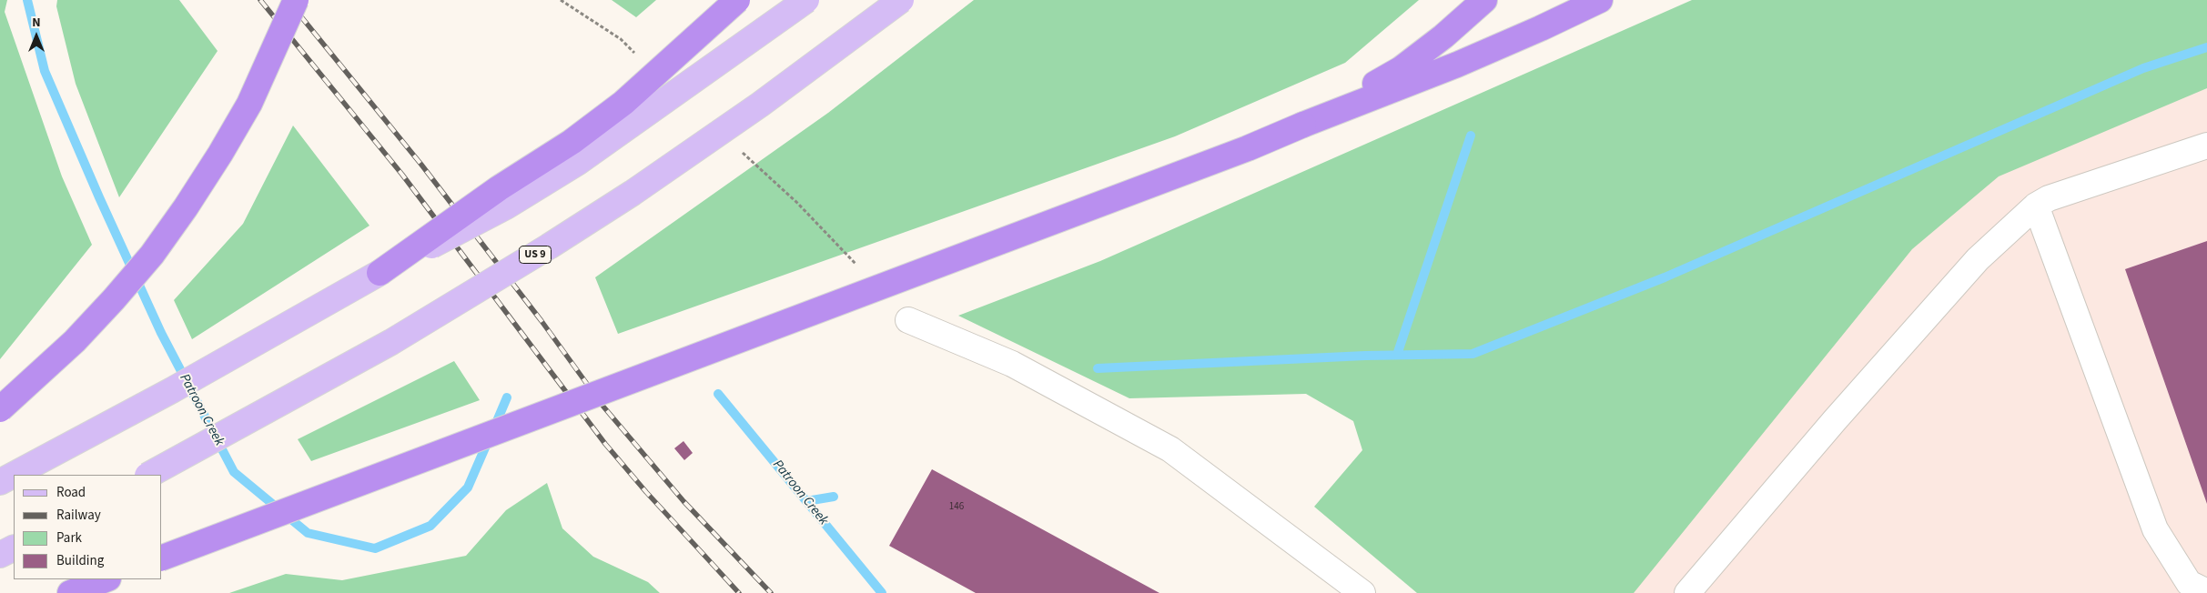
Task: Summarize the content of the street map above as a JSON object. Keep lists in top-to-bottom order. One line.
{"streets":{"main road":["US 9"]},"water":["Patroon Creek"],"house_numbers":["146"],"legend":["Road","Railway","Park","Building"],"north":"top"}
